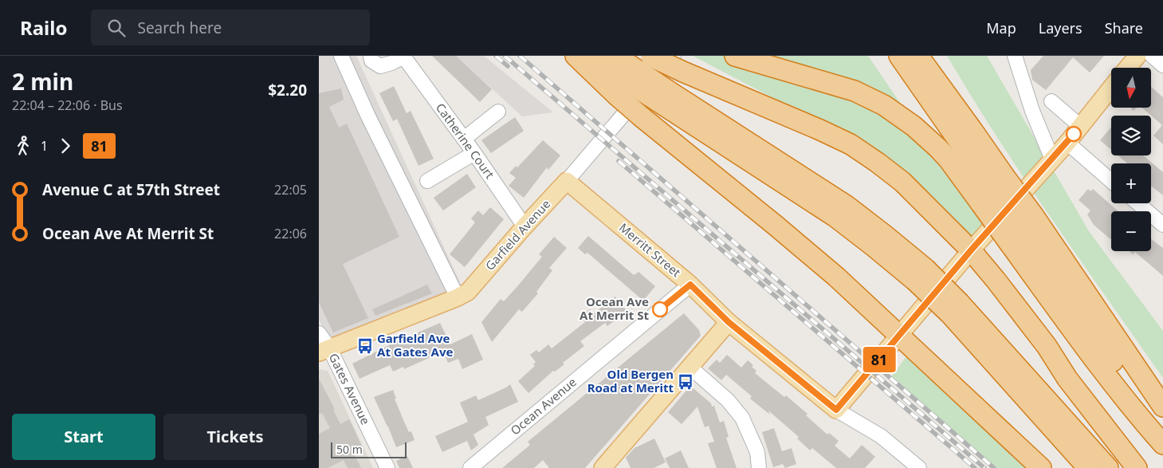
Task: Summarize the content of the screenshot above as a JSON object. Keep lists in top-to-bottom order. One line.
{"streets":{"main road":["Garfield Avenue","Merritt Street"],"street":["Catherine Court","Gates Avenue","Ocean Avenue"]},"crossings":[["Catherine Court","Garfield Avenue"],["Garfield Avenue","Merritt Street"],["Garfield Avenue","Gates Avenue"],["Merritt Street","Ocean Avenue"]],"places":{"other":["Ocean Ave At Merrit St"],"bus stop":["Garfield Ave At Gates Ave","Old Bergen Road at Meritt"]},"lines":["bus line 81"],"scale_bar":"50 m","north":"bottom","page":{"header":"Railo","search":"Search here","nav":["Map","Layers","Share"],"heading":["2 min","22:04 – 22:06 · Bus","$2.20"],"on_map":"81","map_buttons":["+","−"],"legs":["1","81"],"list":[{"name":"Avenue C at 57th Street","value":"22:05"},{"name":"Ocean Ave At Merrit St","value":"22:06"}],"buttons":["Start","Tickets"],"scale":"50 m"}}
